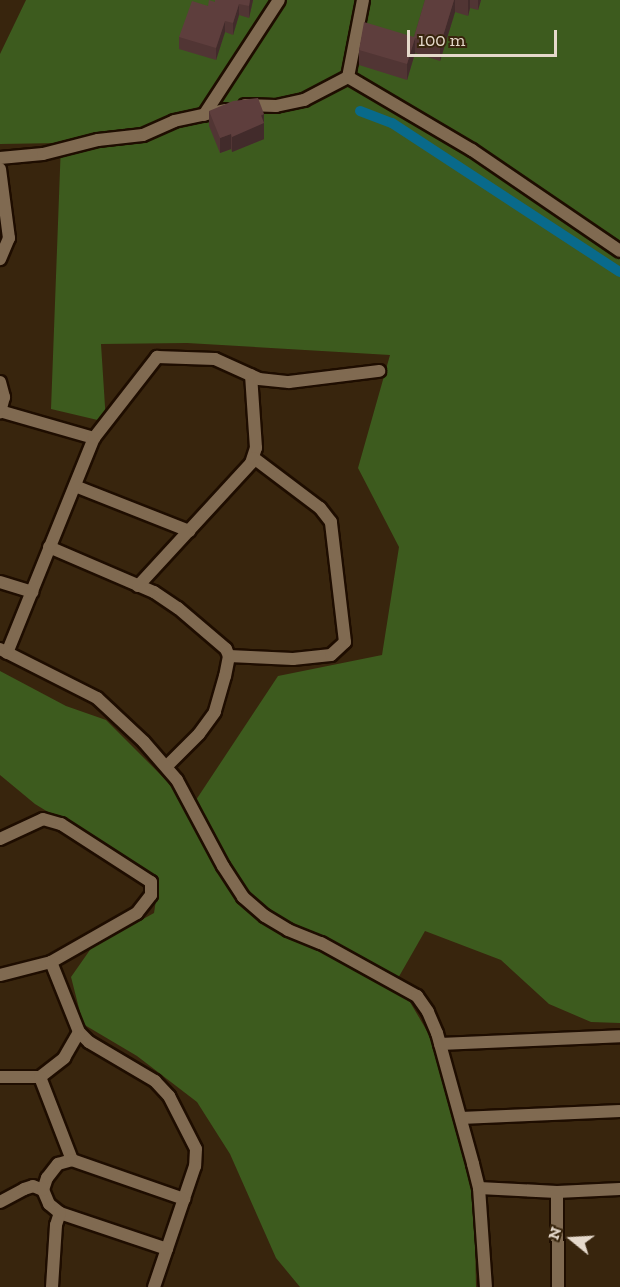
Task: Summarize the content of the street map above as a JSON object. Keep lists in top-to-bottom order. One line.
{"scale_bar":"100 m","north":"left"}
